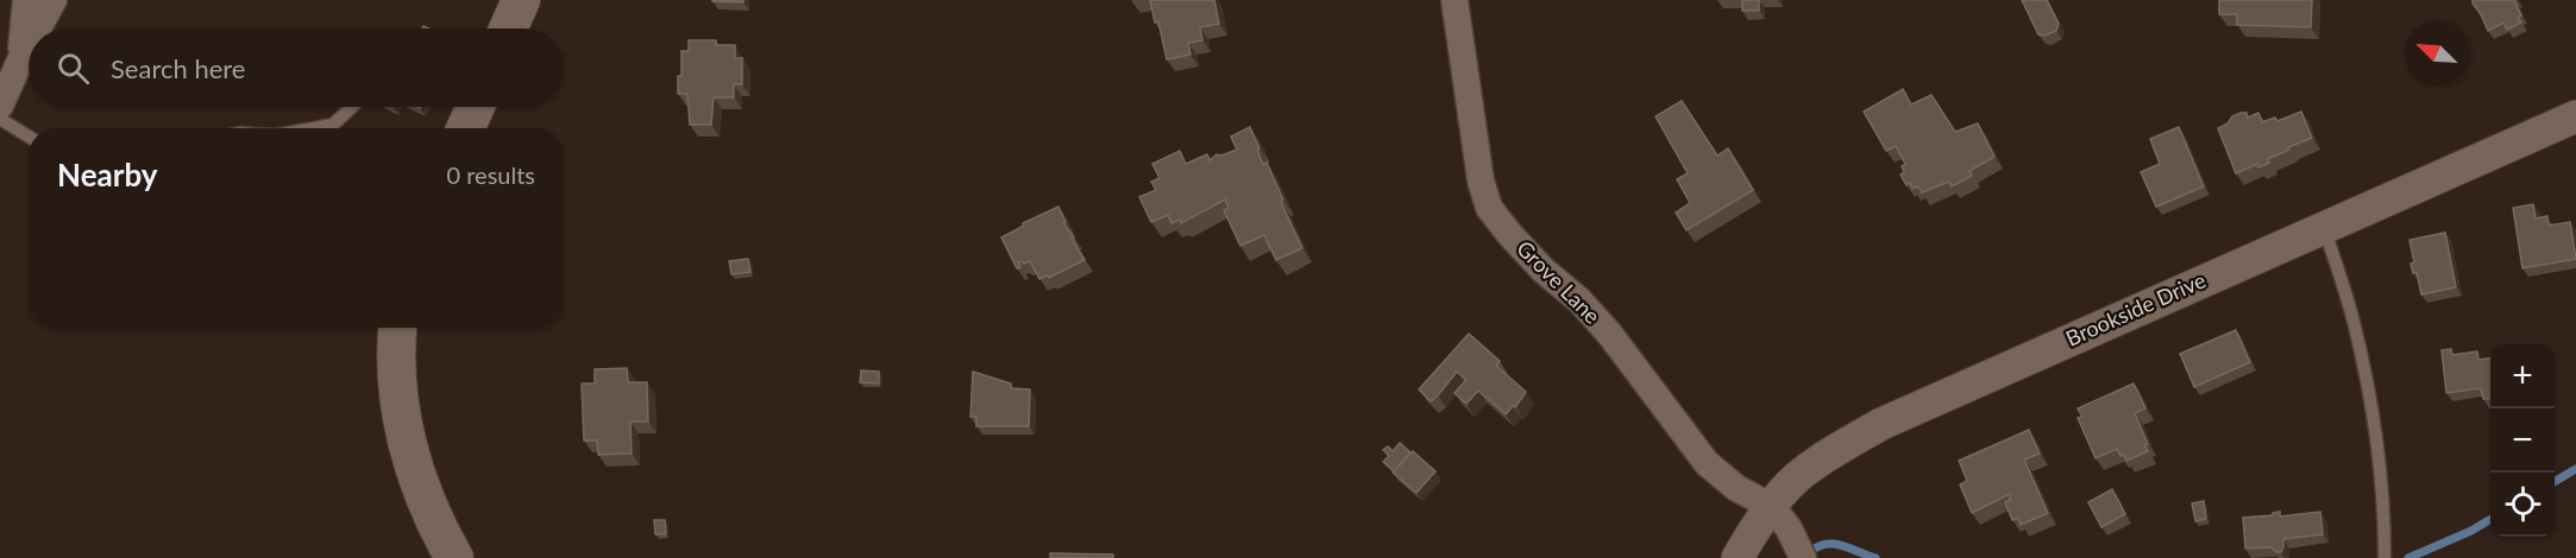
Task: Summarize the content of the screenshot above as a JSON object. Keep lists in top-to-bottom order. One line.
{"streets":{"street":["Grove Lane","Brookside Drive"]},"crossings":[["Grove Lane","Brookside Drive"]],"north":"top left","page":{"search":"Search here","heading":["Nearby","0 results"],"map_buttons":["+","−"]}}
